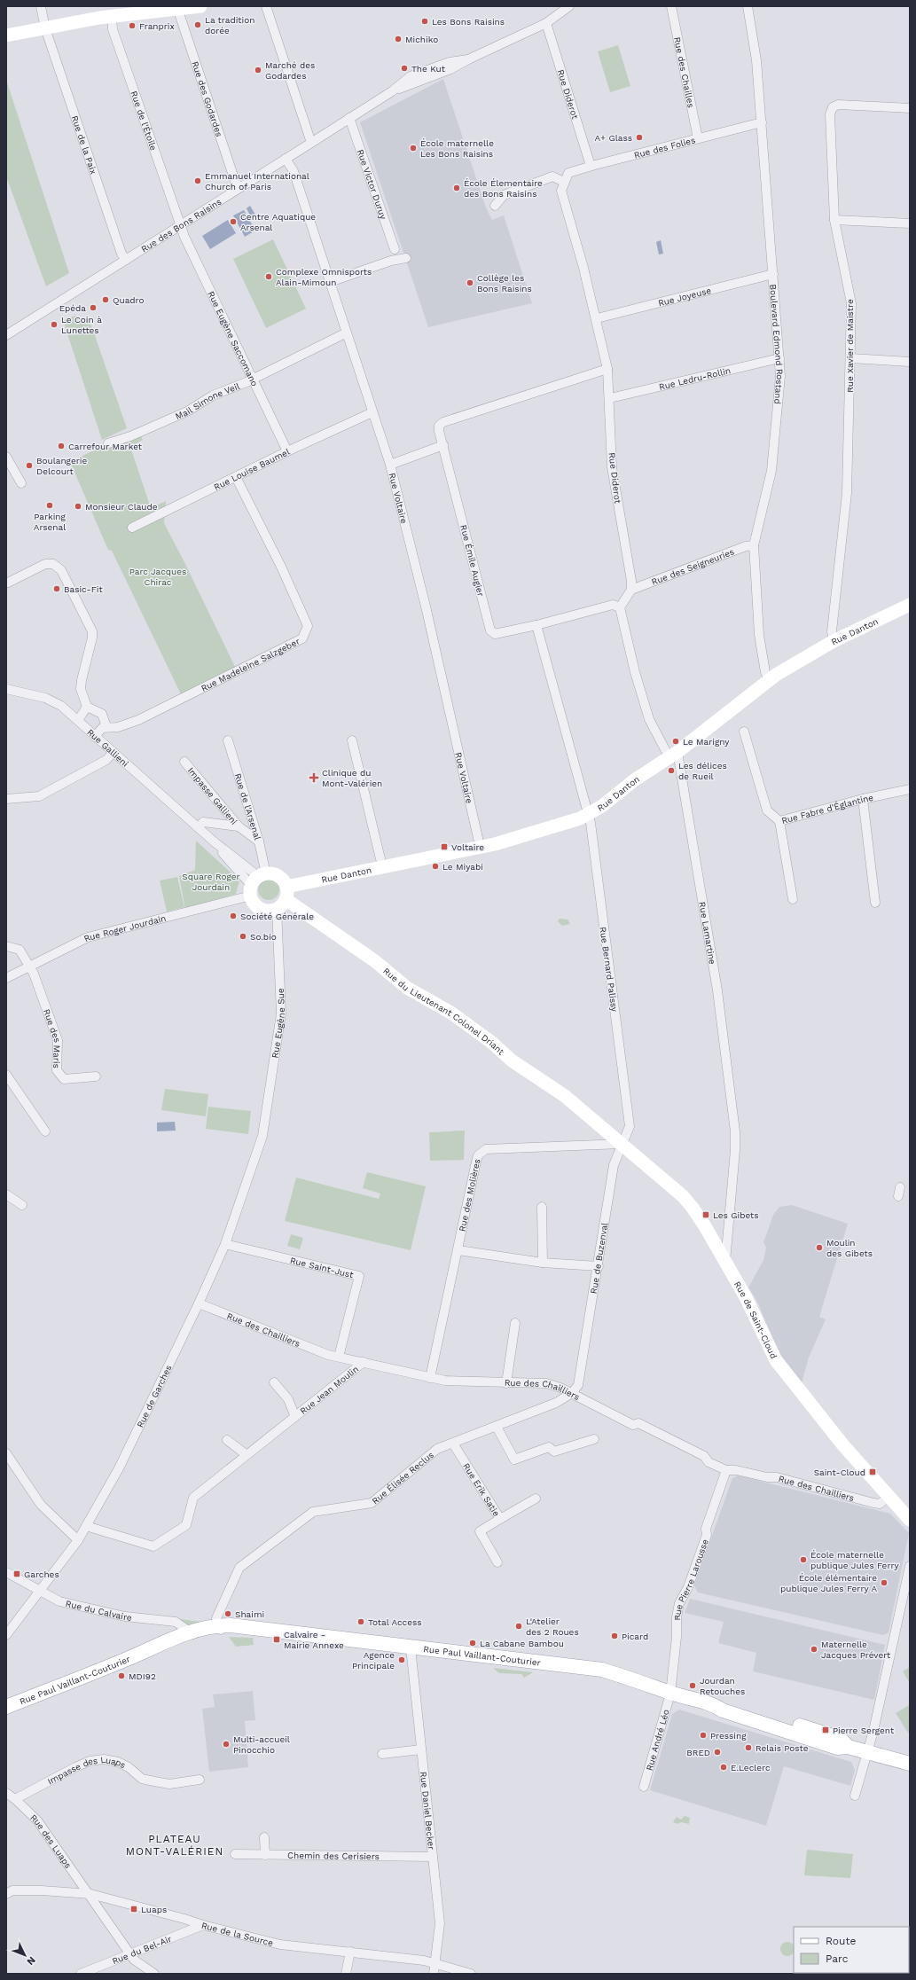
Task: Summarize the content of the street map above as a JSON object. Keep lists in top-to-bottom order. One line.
{"streets":{"main road":["Rue Paul Vaillant-Couturier"],"street":["Rue des Chailles","Rue Diderot","Rue des Godardes","Rue de l'Étoile","Rue de la Paix","Rue des Folies","Rue Victor Duruy","Rue des Bons Raisins","Rue Joyeuse","Rue Eugène Saccomano","Boulevard Edmond Rostand","Rue Xavier de Maistre","Rue Ledru-Rollin","Mail Simone Veil","Rue Louise Baumel","Rue Voltaire","Rue Émile Augier","Rue des Seigneuries","Rue Danton","Rue Madeleine Salzgeber","Rue Gallieni","Impasse Gallieni","Rue de l'Arsenal","Rue Fabre d'Églantine","Rue Roger Jourdain","Rue Lamartine","Rue Bernard Palissy","Rue du Lieutenant Colonel Driant","Rue Eugène Sue","Rue des Maris","Rue des Molières","Rue de Buzenval","Rue Saint-Just","Rue de Saint-Cloud","Rue des Chailliers","Rue Jean Moulin","Rue de Garches","Rue Élisée Reclus","Rue Erik Satie","Rue Pierre Larousse","Rue du Calvaire","Rue André Léo","Impasse des Luaps","Rue Daniel Becker","Rue des Luaps","Chemin des Cerisiers","Rue de la Source","Rue du Bel-Air"]},"crossings":[["Rue des Chailles","Rue des Folies"],["Rue Diderot","Rue des Folies"],["Rue Diderot","Rue des Bons Raisins"],["Rue Diderot","Rue Joyeuse"],["Rue Diderot","Rue Ledru-Rollin"],["Rue Diderot","Rue Émile Augier"],["Rue Diderot","Rue des Seigneuries"],["Rue des Godardes","Rue des Bons Raisins"],["Rue de l'Étoile","Rue des Bons Raisins"],["Rue de l'Étoile","Rue Eugène Saccomano"],["Rue de la Paix","Rue des Bons Raisins"],["Rue des Folies","Boulevard Edmond Rostand"],["Rue Victor Duruy","Rue des Bons Raisins"],["Rue des Bons Raisins","Rue Eugène Saccomano"],["Rue des Bons Raisins","Rue Voltaire"],["Rue Joyeuse","Boulevard Edmond Rostand"],["Rue Eugène Saccomano","Mail Simone Veil"],["Rue Eugène Saccomano","Rue Louise Baumel"],["Boulevard Edmond Rostand","Rue Ledru-Rollin"],["Boulevard Edmond Rostand","Rue des Seigneuries"],["Boulevard Edmond Rostand","Rue Danton"],["Rue Xavier de Maistre","Rue Danton"],["Rue Louise Baumel","Rue Voltaire"],["Rue Louise Baumel","Rue Madeleine Salzgeber"],["Rue Voltaire","Rue Danton"],["Rue Danton","Rue Gallieni"],["Rue Danton","Rue de l'Arsenal"],["Rue Danton","Rue Roger Jourdain"],["Rue Danton","Rue Lamartine"],["Rue Danton","Rue Bernard Palissy"],["Rue Danton","Rue du Lieutenant Colonel Driant"],["Rue Danton","Rue Eugène Sue"],["Rue Gallieni","Rue de l'Arsenal"],["Rue Gallieni","Rue Roger Jourdain"],["Rue Gallieni","Rue du Lieutenant Colonel Driant"],["Impasse Gallieni","Rue de l'Arsenal"],["Rue de l'Arsenal","Rue Roger Jourdain"],["Rue de l'Arsenal","Rue du Lieutenant Colonel Driant"],["Rue Roger Jourdain","Rue du Lieutenant Colonel Driant"],["Rue Roger Jourdain","Rue des Maris"],["Rue Lamartine","Rue de Saint-Cloud"],["Rue Bernard Palissy","Rue de Buzenval"],["Rue du Lieutenant Colonel Driant","Rue Eugène Sue"],["Rue du Lieutenant Colonel Driant","Rue de Saint-Cloud"],["Rue Eugène Sue","Rue de Garches"],["Rue des Molières","Rue de Buzenval"],["Rue des Molières","Rue de Saint-Cloud"],["Rue des Molières","Rue des Chailliers"],["Rue de Buzenval","Rue de Saint-Cloud"],["Rue de Buzenval","Rue des Chailliers"],["Rue de Buzenval","Rue Élisée Reclus"],["Rue Saint-Just","Rue des Chailliers"],["Rue Saint-Just","Rue de Garches"],["Rue de Saint-Cloud","Rue des Chailliers"],["Rue des Chailliers","Rue Jean Moulin"],["Rue des Chailliers","Rue de Garches"],["Rue des Chailliers","Rue Élisée Reclus"],["Rue des Chailliers","Rue Pierre Larousse"],["Rue Jean Moulin","Rue de Garches"],["Rue de Garches","Rue du Calvaire"],["Rue Élisée Reclus","Rue Erik Satie"],["Rue Élisée Reclus","Rue Paul Vaillant-Couturier"],["Rue Pierre Larousse","Rue Paul Vaillant-Couturier"],["Rue Pierre Larousse","Rue André Léo"],["Rue du Calvaire","Rue Paul Vaillant-Couturier"],["Rue Paul Vaillant-Couturier","Rue André Léo"],["Rue Paul Vaillant-Couturier","Rue Daniel Becker"],["Impasse des Luaps","Rue des Luaps"],["Rue Daniel Becker","Chemin des Cerisiers"],["Rue Daniel Becker","Rue de la Source"],["Rue des Luaps","Rue de la Source"],["Rue des Luaps","Rue du Bel-Air"],["Rue de la Source","Rue du Bel-Air"]],"districts":["PLATEAU MONT-VALÉRIEN"],"parks":["Parc Jacques Chirac","Square Roger Jourdain"],"places":{"other":["Les Bons Raisins","La tradition dorée","Franprix","Michiko","The Kut","Marché des Godardes","A+ Glass","École maternelle Les Bons Raisins","Emmanuel International Church of Paris","École Élementaire des Bons Raisins","Centre Aquatique Arsenal","Complexe Omnisports Alain-Mimoun","Collège les Bons Raisins","Quadro","Epéda","Le Coin à Lunettes","Carrefour Market","Boulangerie Delcourt","Parking Arsenal","Monsieur Claude","Basic-Fit","Le Marigny","Les délices de Rueil","Le Miyabi","Société Générale","So.bio","Moulin des Gibets","École maternelle publique Jules Ferry","École élémentaire publique Jules Ferry A","Shaimi","Total Access","L'Atelier des 2 Roues","Picard","La Cabane Bambou","Maternelle Jacques Prévert","Agence Principale","MDI92","Jourdan Retouches","Pressing","Multi-accueil Pinocchio","Relais Poste","BRED","E.Leclerc"],"health":["Clinique du Mont-Valérien"],"transit":["Voltaire","Les Gibets","Saint-Cloud","Garches","Calvaire - Mairie Annexe","Pierre Sergent","Luaps"]},"legend":["Route","Parc"],"north":"bottom right"}
